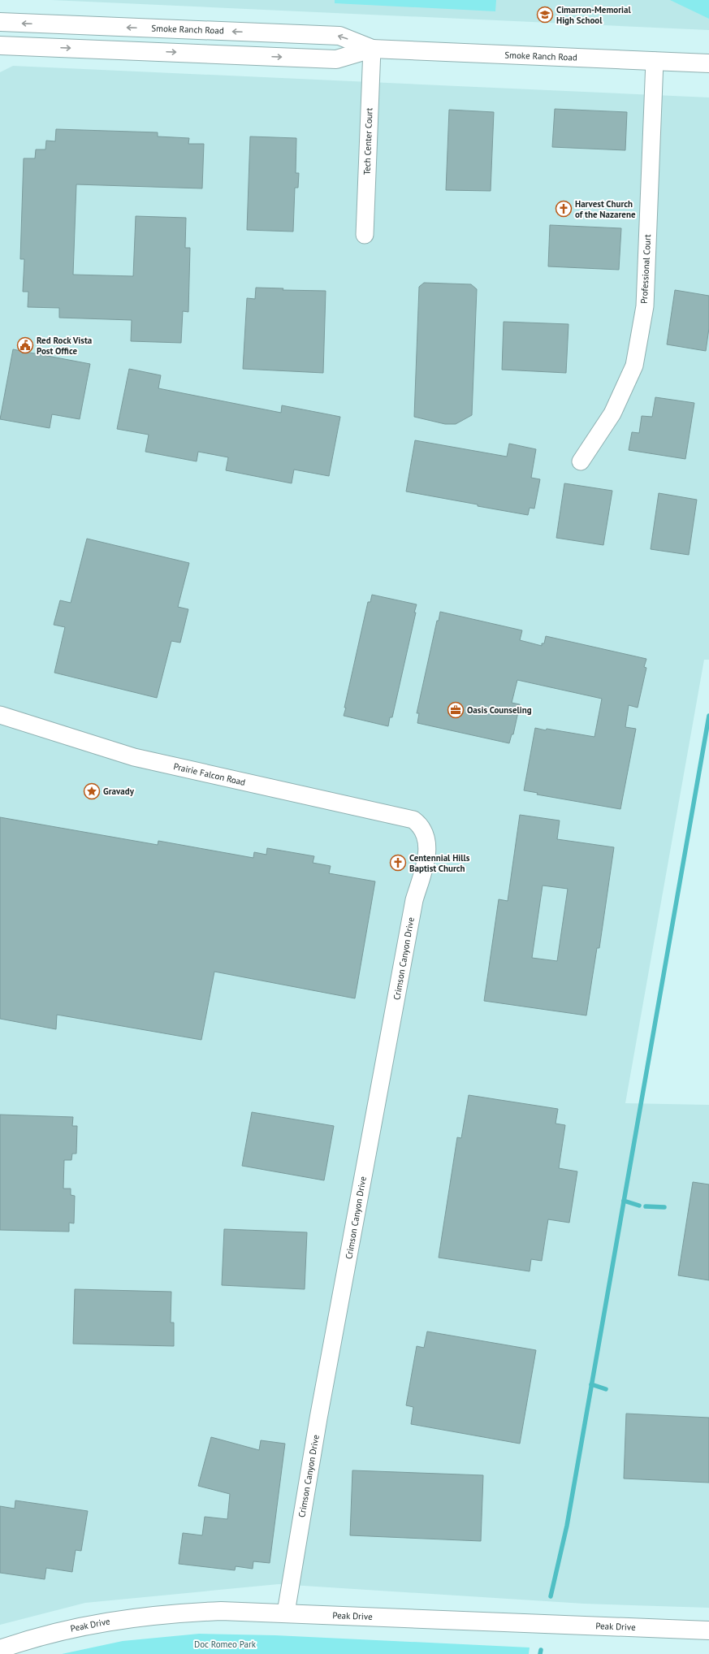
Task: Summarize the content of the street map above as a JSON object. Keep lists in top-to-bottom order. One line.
{"streets":{"main road":["Smoke Ranch Road","Peak Drive"],"street":["Tech Center Court","Professional Court","Prairie Falcon Road","Crimson Canyon Drive"]},"crossings":[["Smoke Ranch Road","Tech Center Court"],["Smoke Ranch Road","Professional Court"],["Prairie Falcon Road","Crimson Canyon Drive"],["Crimson Canyon Drive","Peak Drive"]],"parks":["Doc Romeo Park"],"places":{"school or university":["Cimarron-Memorial High School"],"church":["Harvest Church of the Nazarene","Centennial Hills Baptist Church"],"public building":["Red Rock Vista Post Office"],"office":["Oasis Counseling"],"place":["Gravady"]}}
